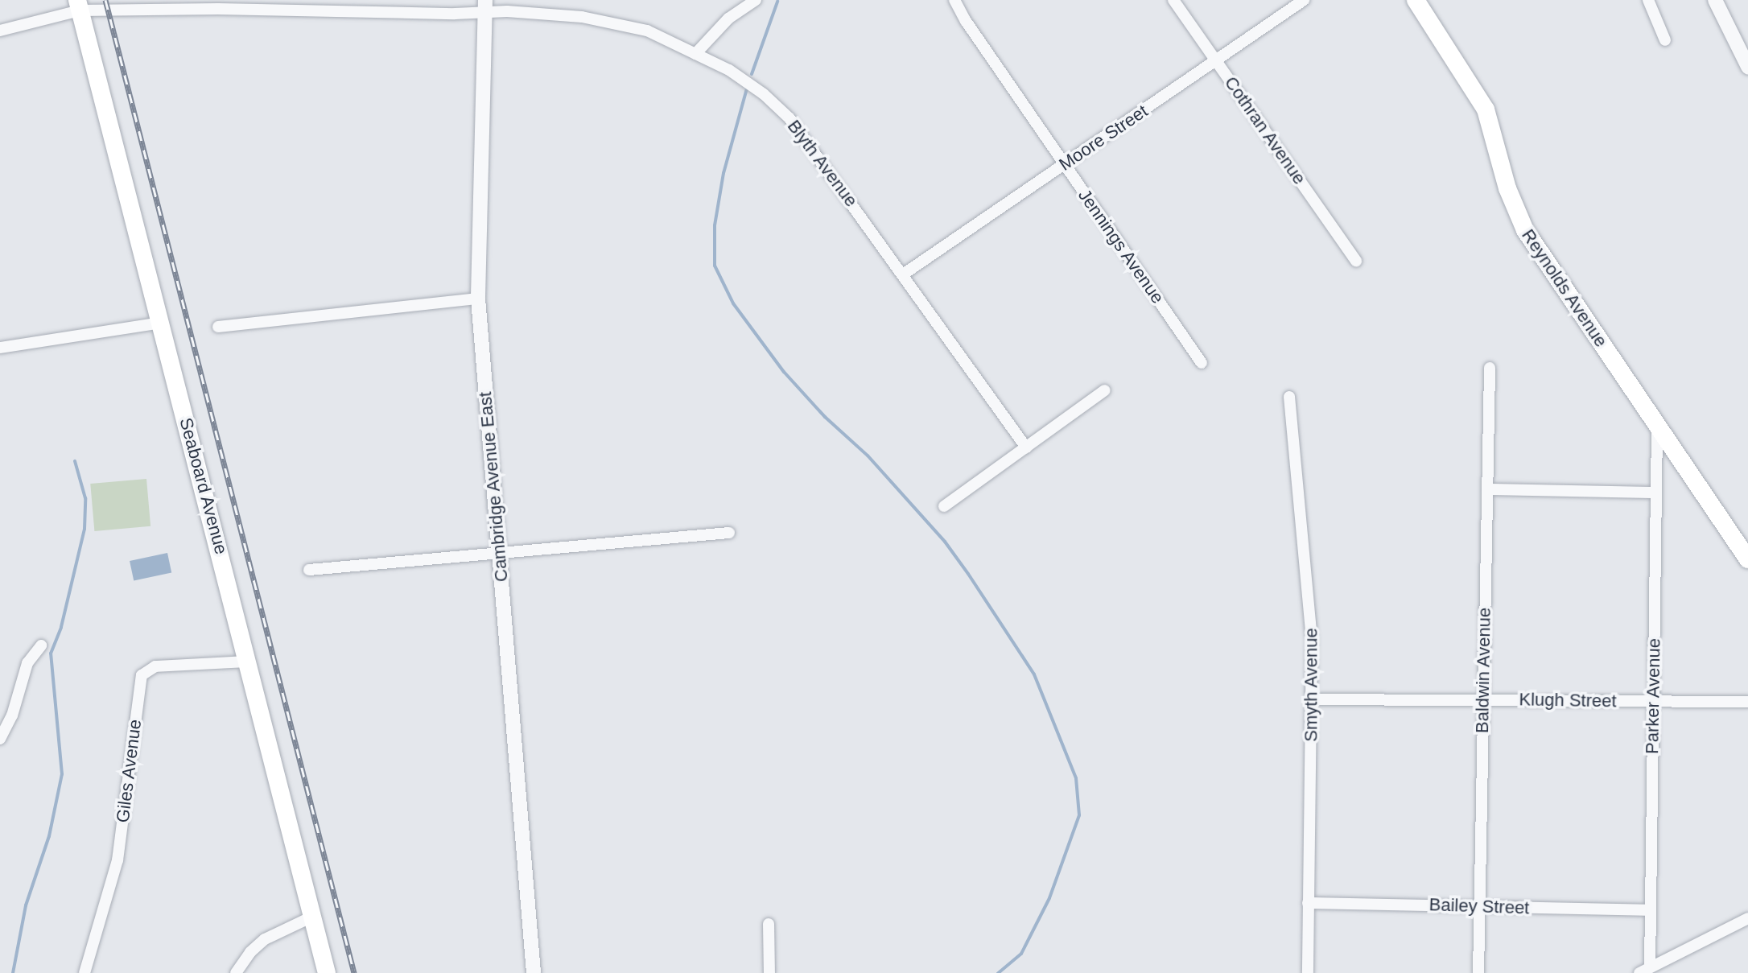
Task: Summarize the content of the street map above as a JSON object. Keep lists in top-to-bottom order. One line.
{"streets":{"main road":["Reynolds Avenue","Seaboard Avenue"],"street":["Cothran Avenue","Moore Street","Blyth Avenue","Jennings Avenue","Cambridge Avenue East","Baldwin Avenue","Smyth Avenue","Parker Avenue","Klugh Street","Giles Avenue","Bailey Street"]},"crossings":[["Cothran Avenue","Moore Street"],["Moore Street","Blyth Avenue"],["Moore Street","Jennings Avenue"],["Blyth Avenue","Seaboard Avenue"],["Blyth Avenue","Cambridge Avenue East"],["Reynolds Avenue","Parker Avenue"],["Seaboard Avenue","Giles Avenue"],["Baldwin Avenue","Klugh Street"],["Baldwin Avenue","Bailey Street"],["Smyth Avenue","Klugh Street"],["Smyth Avenue","Bailey Street"],["Parker Avenue","Klugh Street"],["Parker Avenue","Bailey Street"]]}
